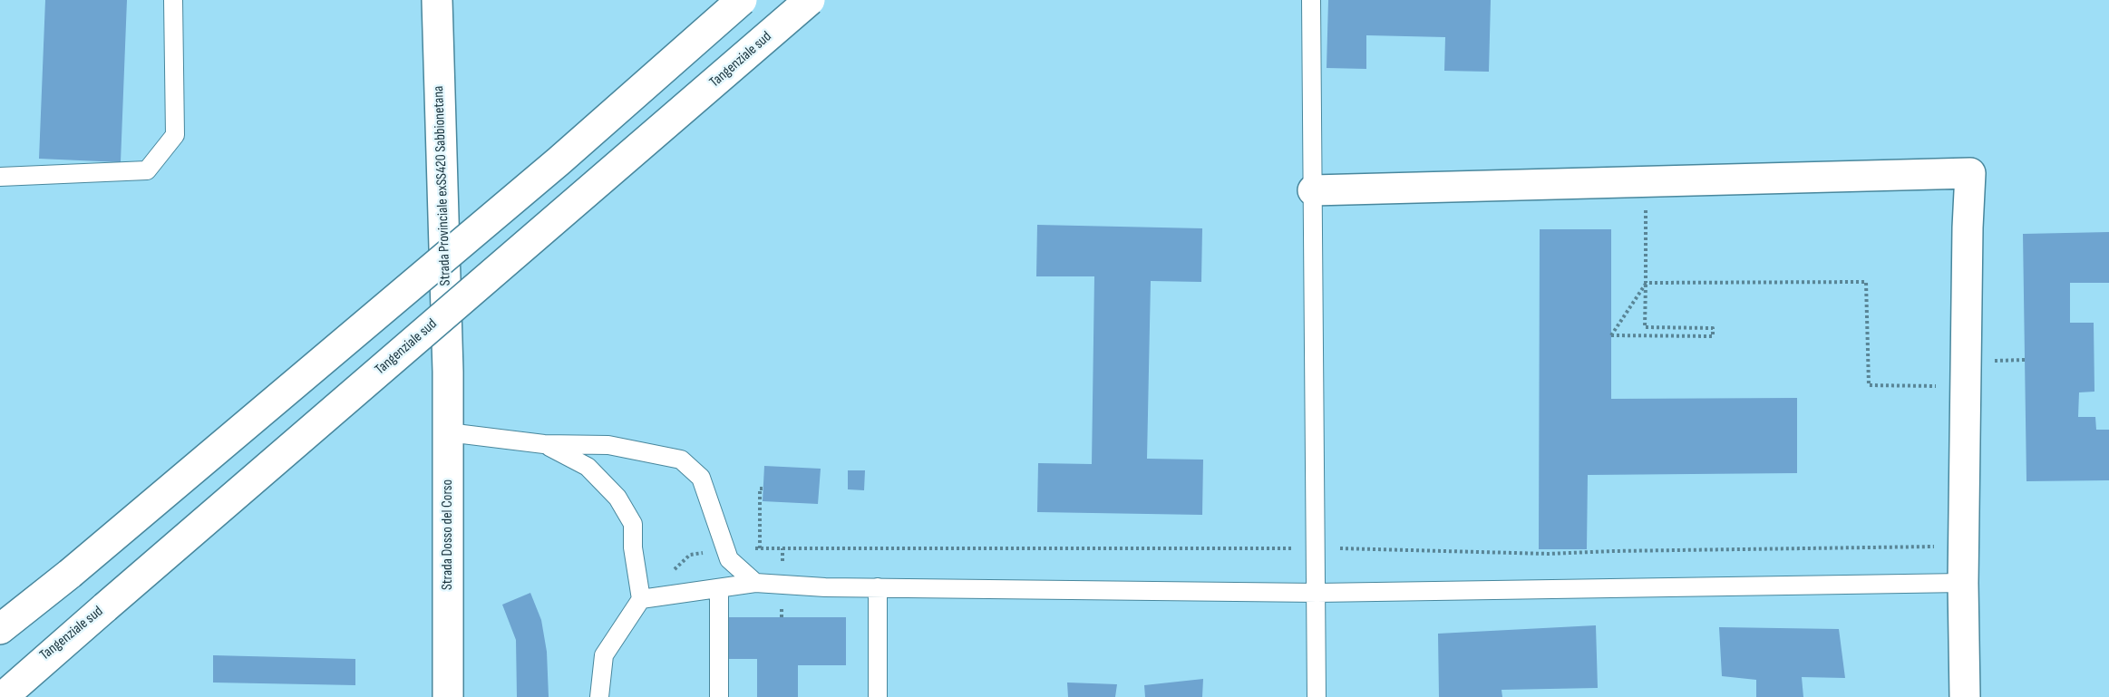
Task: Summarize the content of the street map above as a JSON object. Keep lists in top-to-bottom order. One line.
{"streets":{"main road":["Tangenziale sud","Strada Provinciale exSS420 Sabbionetana","Strada Dosso del Corso"]},"crossings":[["Strada Provinciale exSS420 Sabbionetana","Strada Dosso del Corso"]]}
